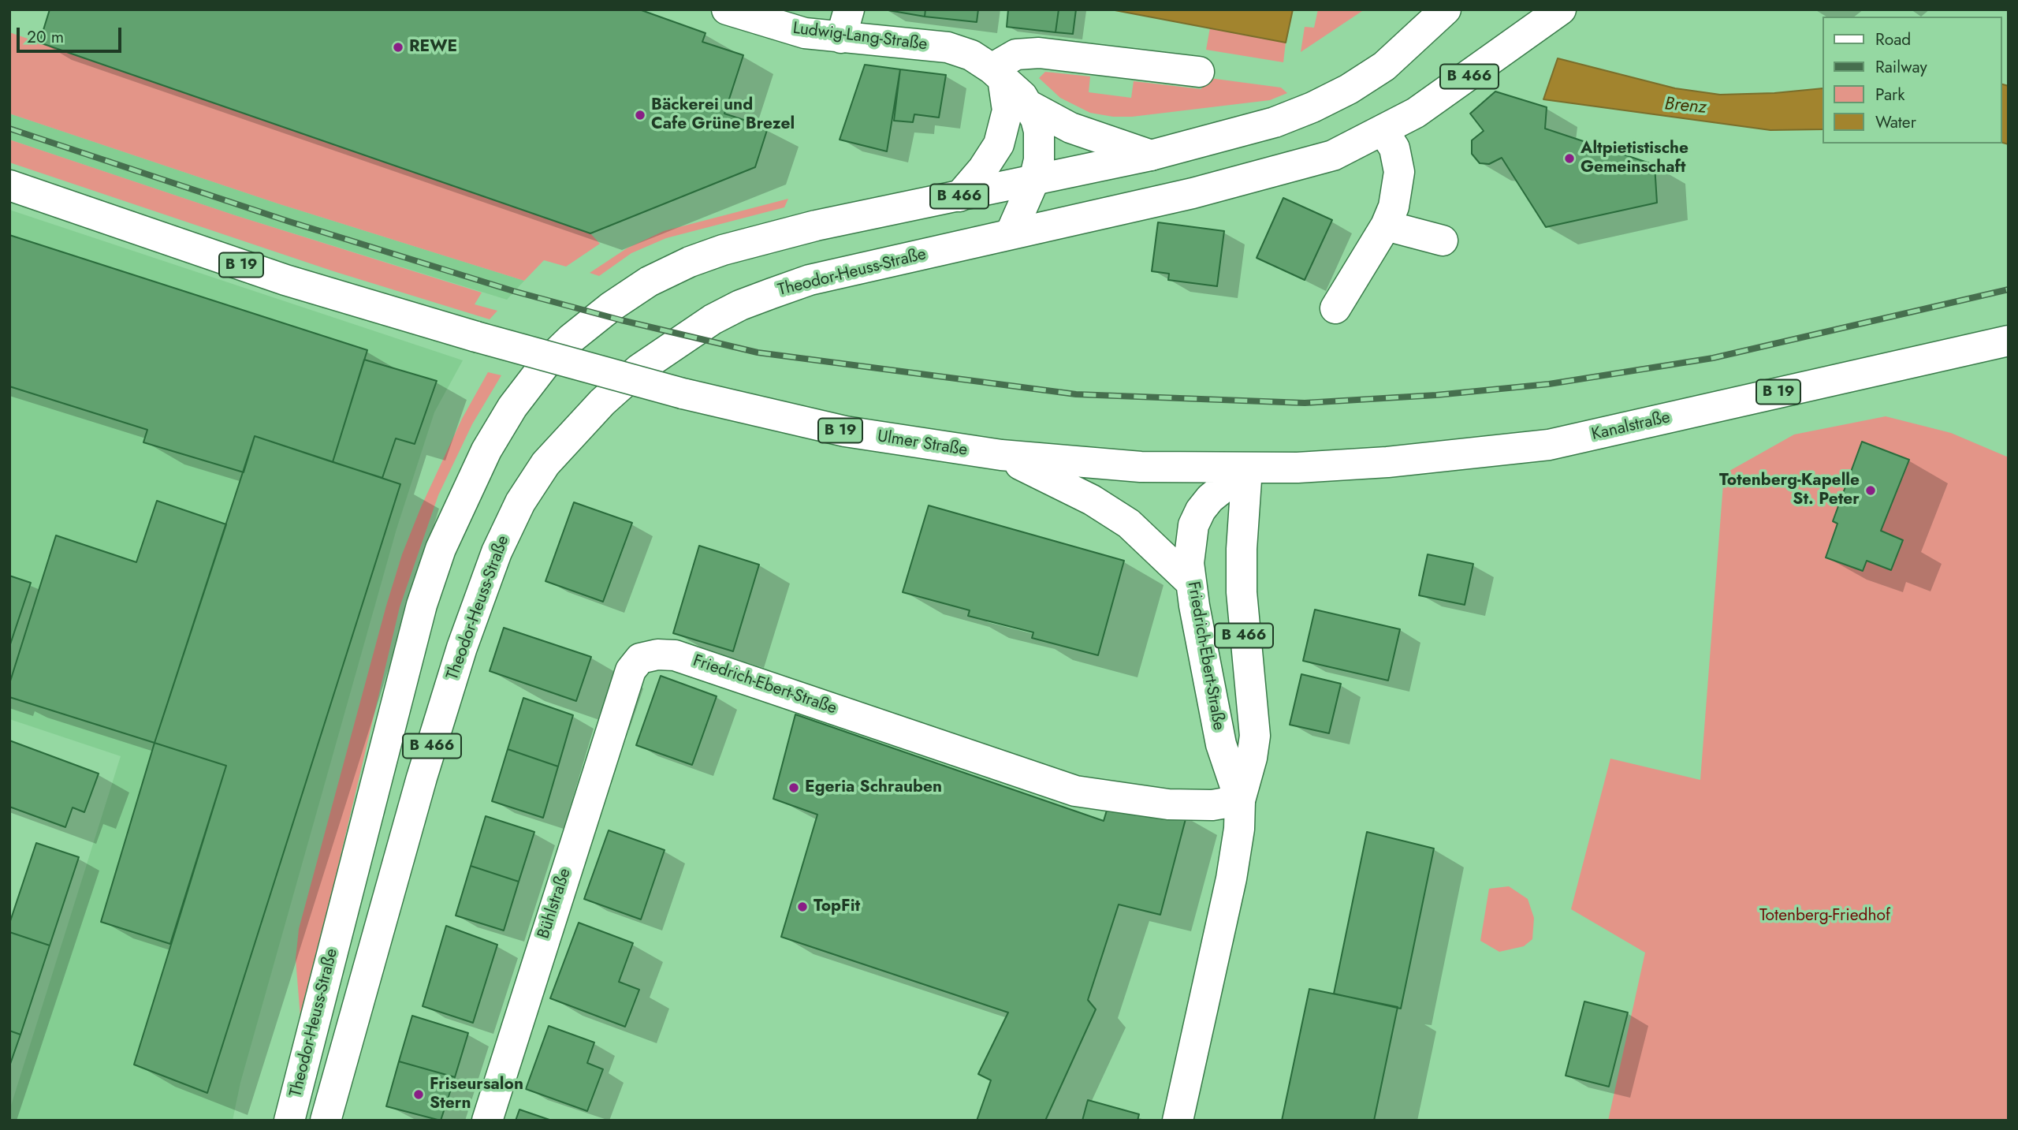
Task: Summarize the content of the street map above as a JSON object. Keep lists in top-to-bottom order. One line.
{"streets":{"main road":["Ludwig-Lang-Straße","B 466","B 19","Theodor-Heuss-Straße","Kanalstraße","Ulmer Straße","Friedrich-Ebert-Straße","Bühlstraße"]},"crossings":[["Ludwig-Lang-Straße","Theodor-Heuss-Straße"],["Kanalstraße","Ulmer Straße"],["Kanalstraße","Friedrich-Ebert-Straße"],["Ulmer Straße","Friedrich-Ebert-Straße"],["Friedrich-Ebert-Straße","Bühlstraße"]],"water":["Brenz"],"parks":["Totenberg-Friedhof"],"places":["REWE","Bäckerei und Cafe Grüne Brezel","Altpietistische Gemeinschaft","Totenberg-Kapelle St. Peter","Egeria Schrauben","TopFit","Friseursalon Stern"],"legend":["Road","Railway","Park","Water"],"scale_bar":"20 m"}
